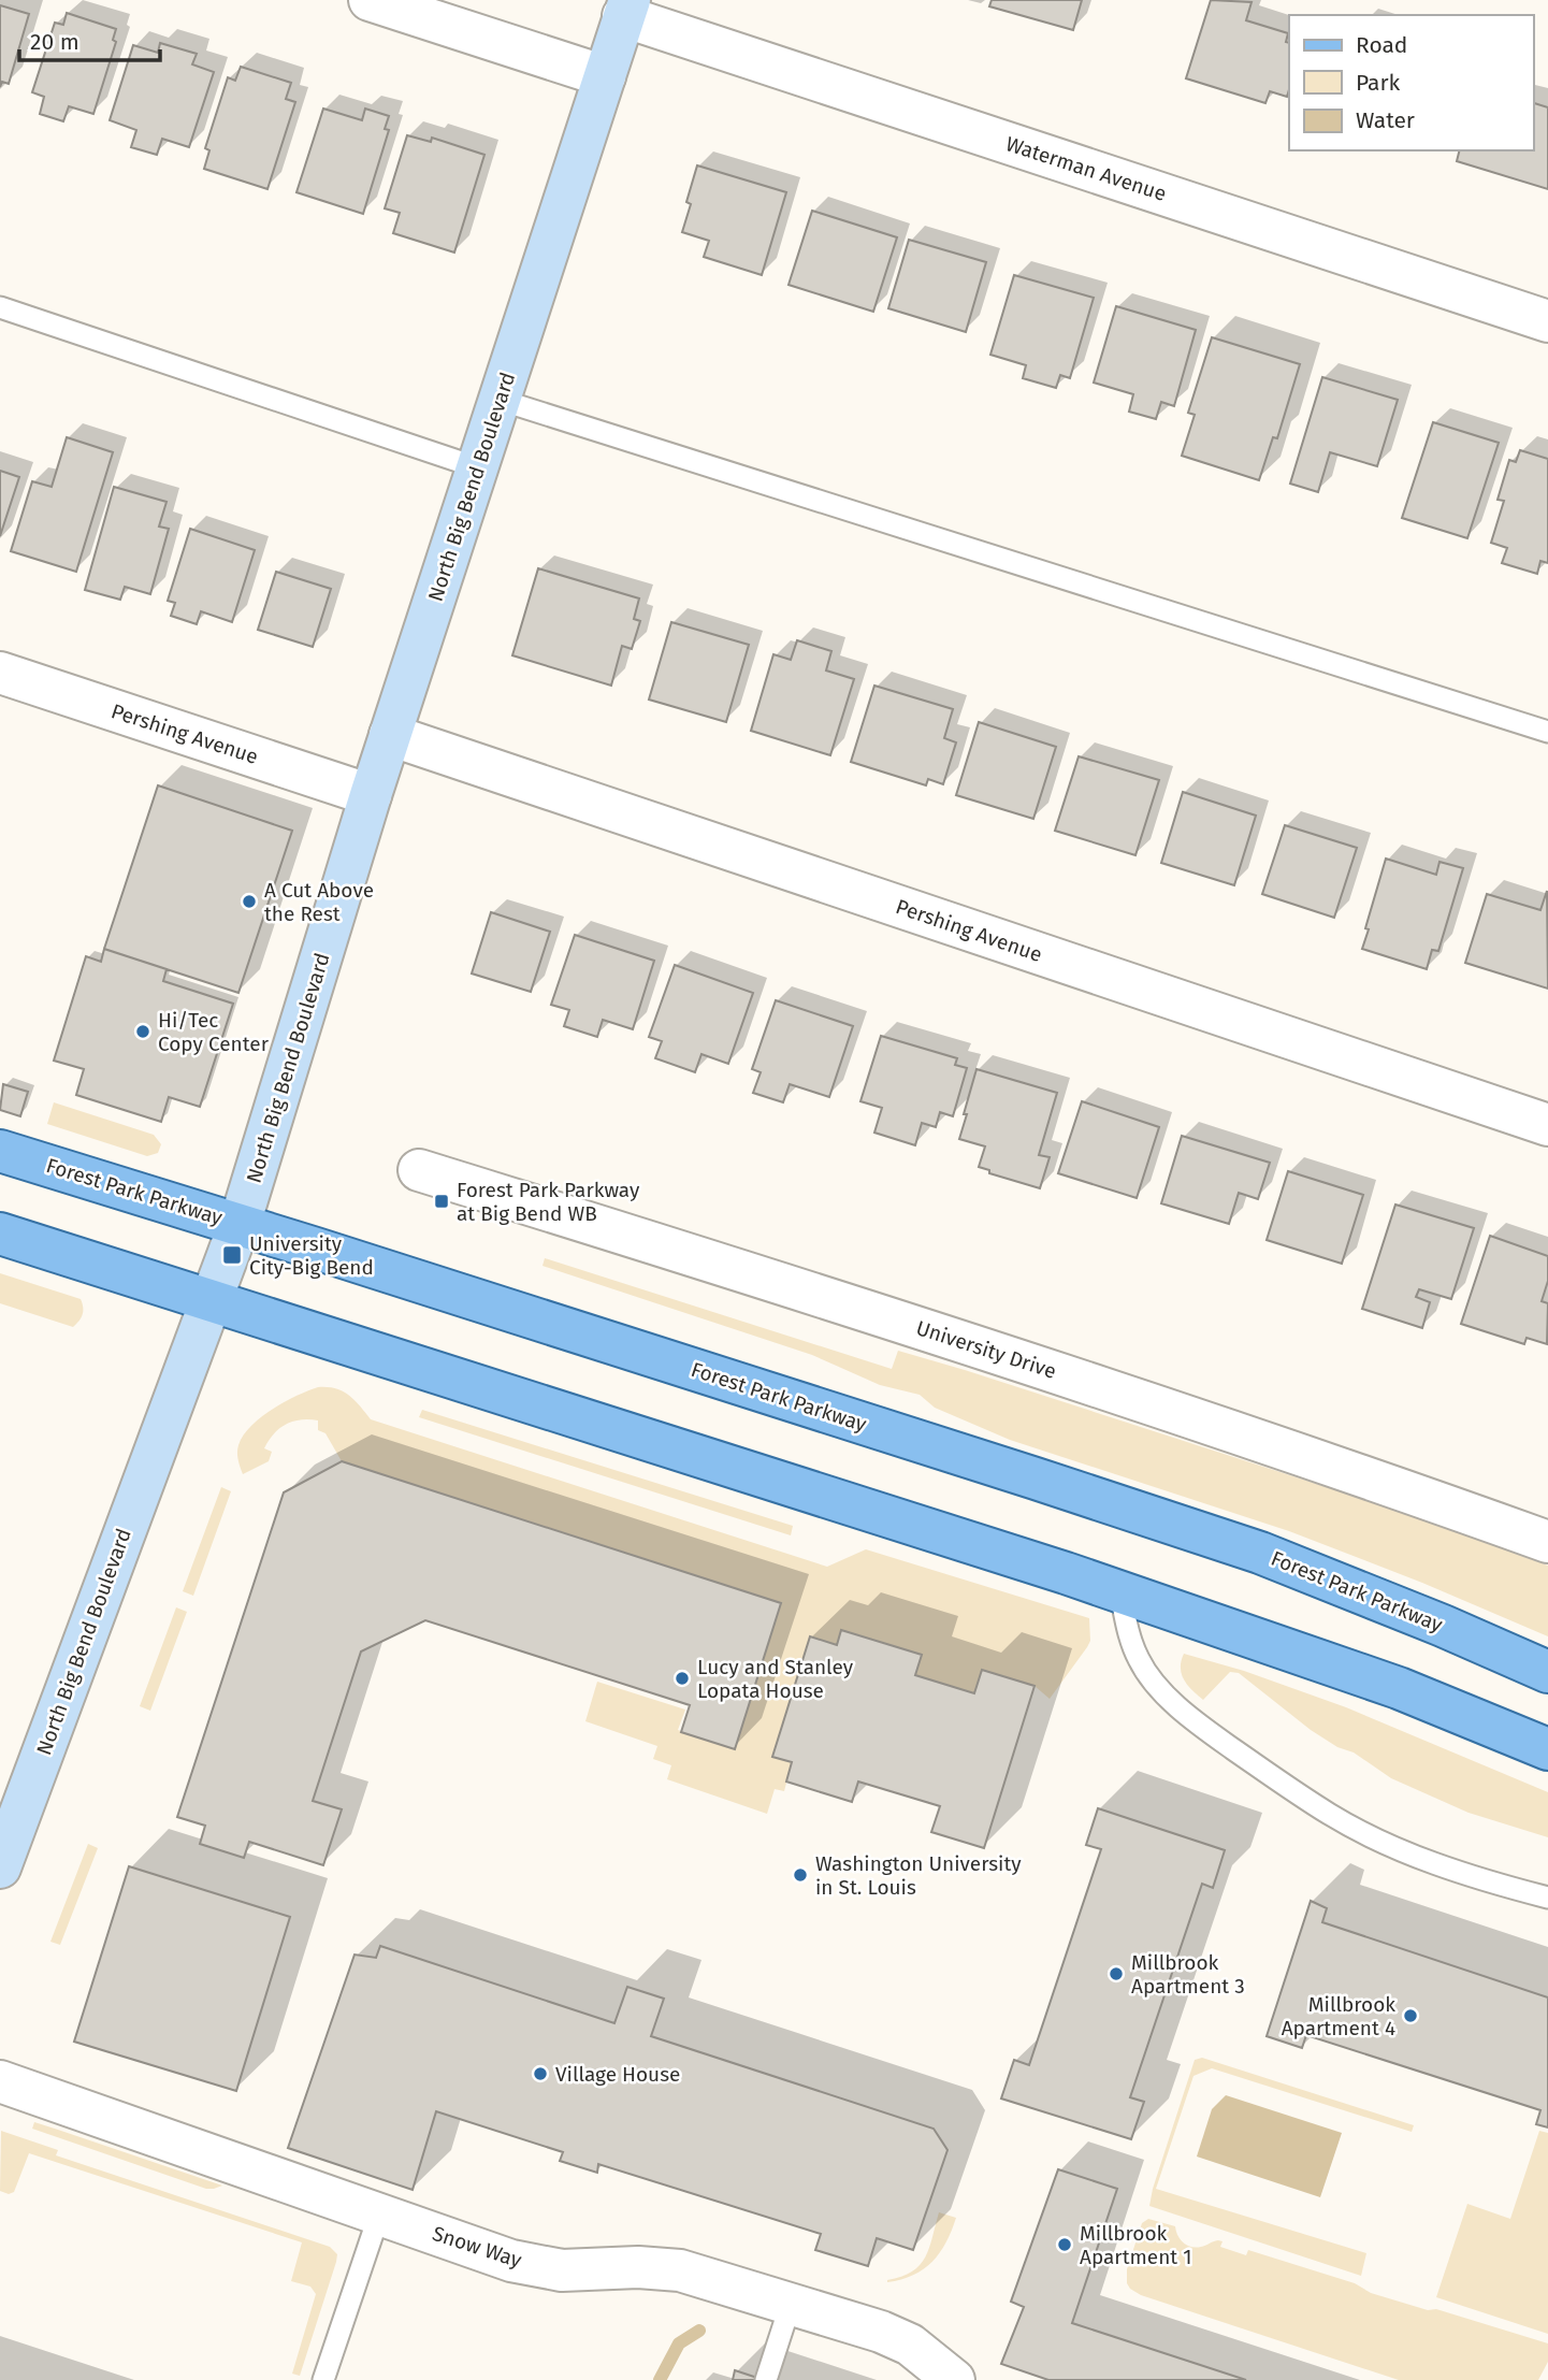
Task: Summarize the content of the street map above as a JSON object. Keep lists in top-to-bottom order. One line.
{"streets":{"main road":["North Big Bend Boulevard","Forest Park Parkway"],"street":["Waterman Avenue","Pershing Avenue","University Drive","Snow Way"]},"crossings":[["Waterman Avenue","North Big Bend Boulevard"],["North Big Bend Boulevard","Pershing Avenue"],["North Big Bend Boulevard","Forest Park Parkway"]],"places":{"other":["A Cut Above the Rest","Hi/Tec Copy Center","Lucy and Stanley Lopata House","Washington University in St. Louis","Millbrook Apartment 3","Millbrook Apartment 4","Village House","Millbrook Apartment 1"],"transit":["Forest Park Parkway at Big Bend WB","University City-Big Bend"]},"legend":["Road","Park","Water"],"scale_bar":"20 m"}
